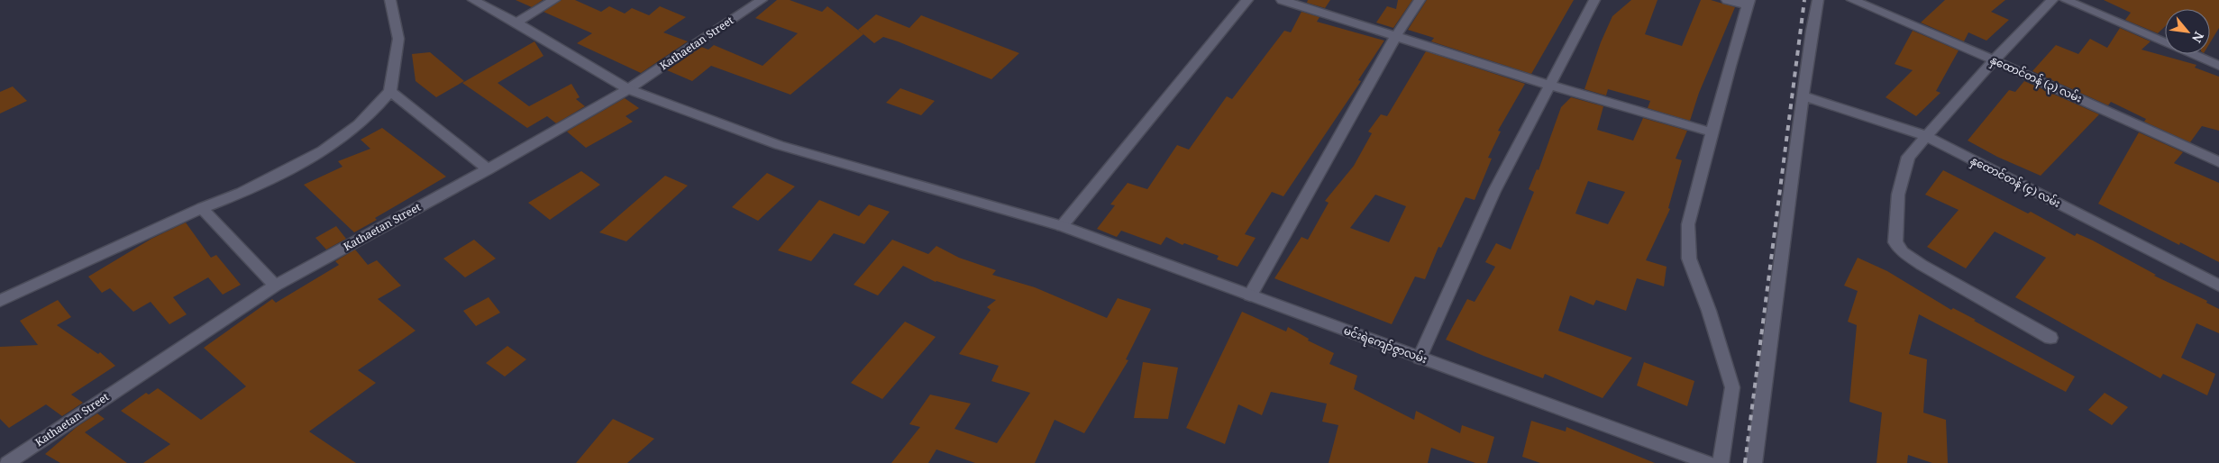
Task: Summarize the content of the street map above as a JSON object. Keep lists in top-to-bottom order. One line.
{"streets":{"street":["Kathaetan Street","နှထောင်တန် (၃) လမ်း","နှထောင်တန် (၄) လမ်း","မင်းရဲကျော်ဇွာလမ်း"]},"crossings":[["Kathaetan Street","မင်းရဲကျော်ဇွာလမ်း"]],"north":"bottom right"}
